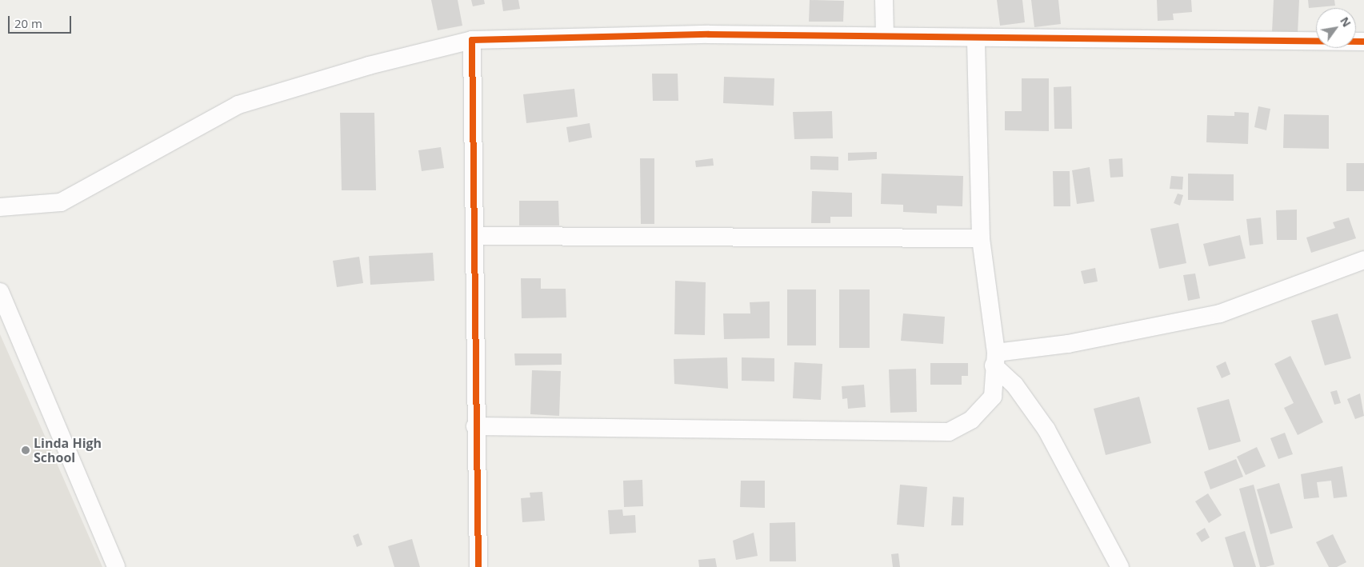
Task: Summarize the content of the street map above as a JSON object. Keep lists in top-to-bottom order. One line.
{"places":["Linda High School"],"scale_bar":"20 m","north":"top right"}
